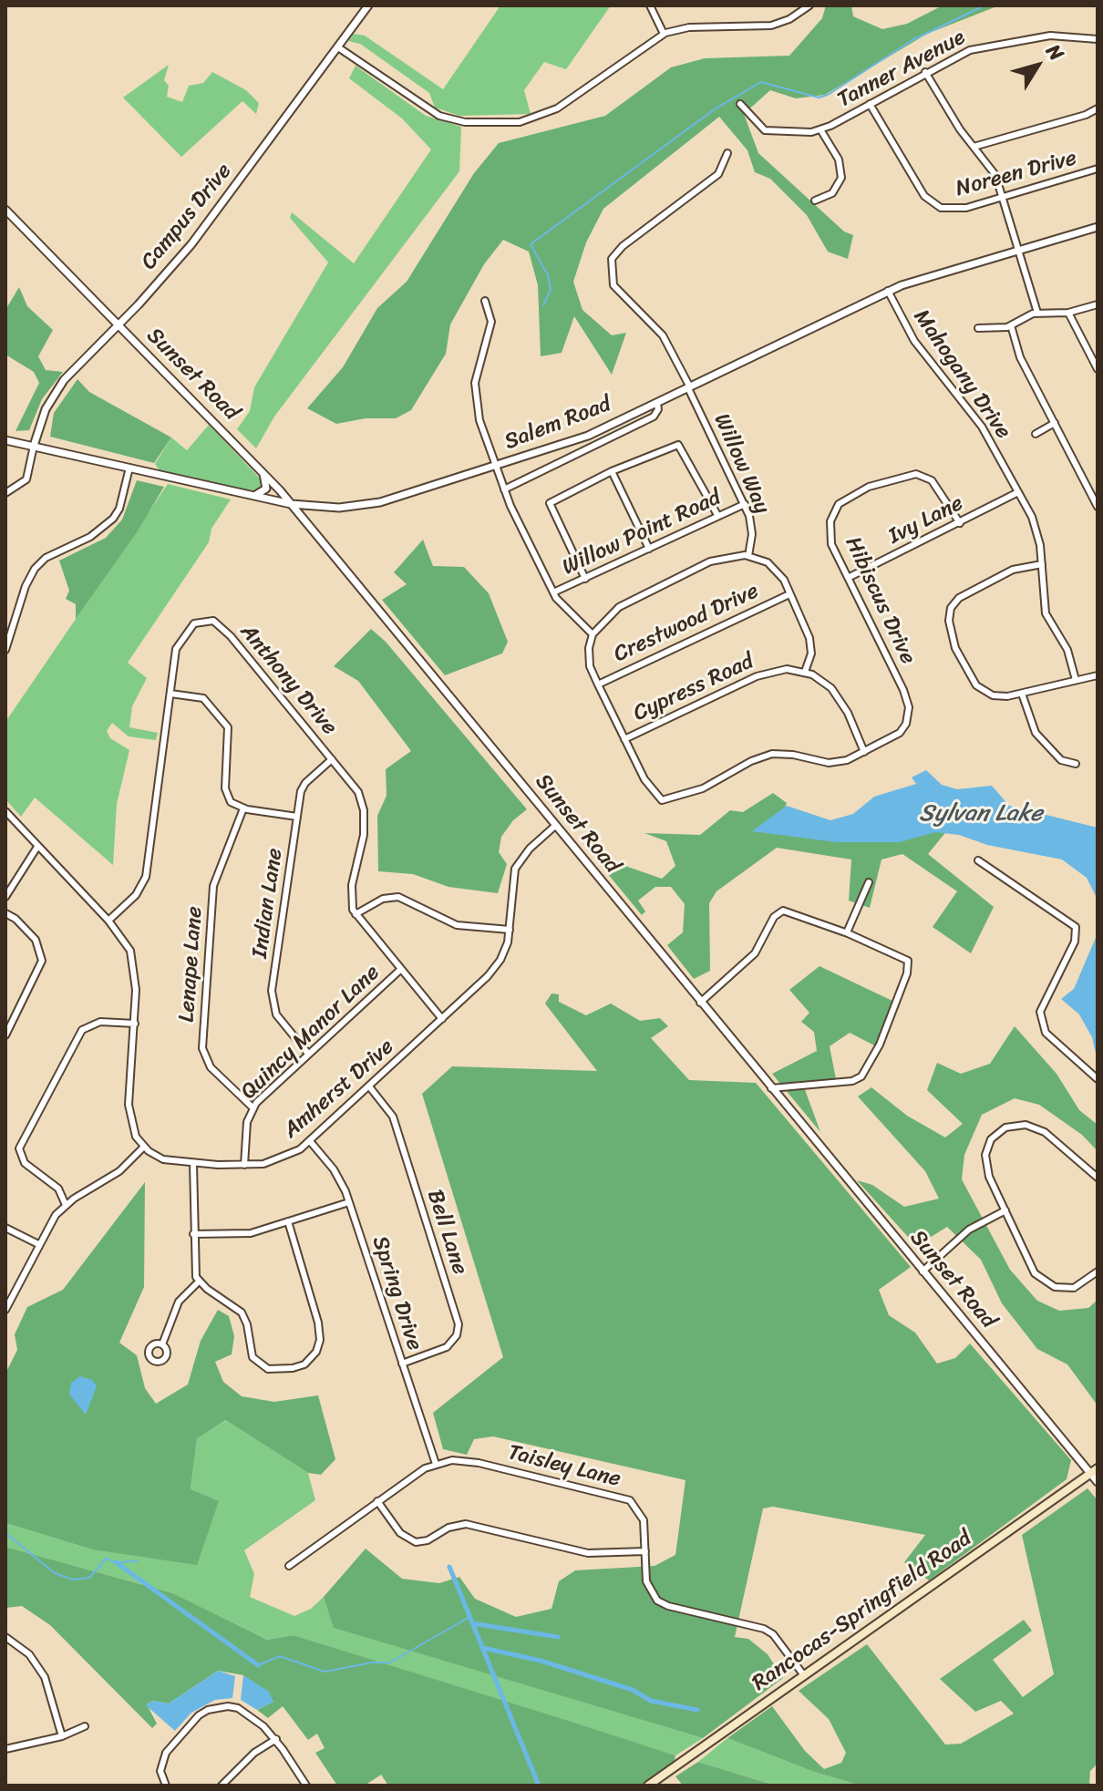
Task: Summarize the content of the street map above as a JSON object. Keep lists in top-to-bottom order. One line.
{"streets":{"main road":["Rancocas-Springfield Road"],"street":["Tanner Avenue","Noreen Drive","Campus Drive","Sunset Road","Mahogany Drive","Salem Road","Willow Way","Ivy Lane","Willow Point Road","Hibiscus Drive","Crestwood Drive","Anthony Drive","Cypress Road","Indian Lane","Lenape Lane","Quincy Manor Lane","Amherst Drive","Bell Lane","Spring Drive","Taisley Lane"]},"crossings":[["Tanner Avenue","Noreen Drive"],["Campus Drive","Sunset Road"],["Campus Drive","Salem Road"],["Sunset Road","Salem Road"],["Sunset Road","Amherst Drive"],["Sunset Road","Rancocas-Springfield Road"],["Mahogany Drive","Salem Road"],["Mahogany Drive","Ivy Lane"],["Salem Road","Willow Way"],["Willow Way","Willow Point Road"],["Ivy Lane","Hibiscus Drive"],["Anthony Drive","Indian Lane"],["Indian Lane","Quincy Manor Lane"],["Lenape Lane","Quincy Manor Lane"],["Quincy Manor Lane","Amherst Drive"],["Amherst Drive","Bell Lane"],["Amherst Drive","Spring Drive"],["Bell Lane","Spring Drive"],["Spring Drive","Taisley Lane"],["Taisley Lane","Rancocas-Springfield Road"]],"water":["Sylvan Lake"],"north":"top right"}
